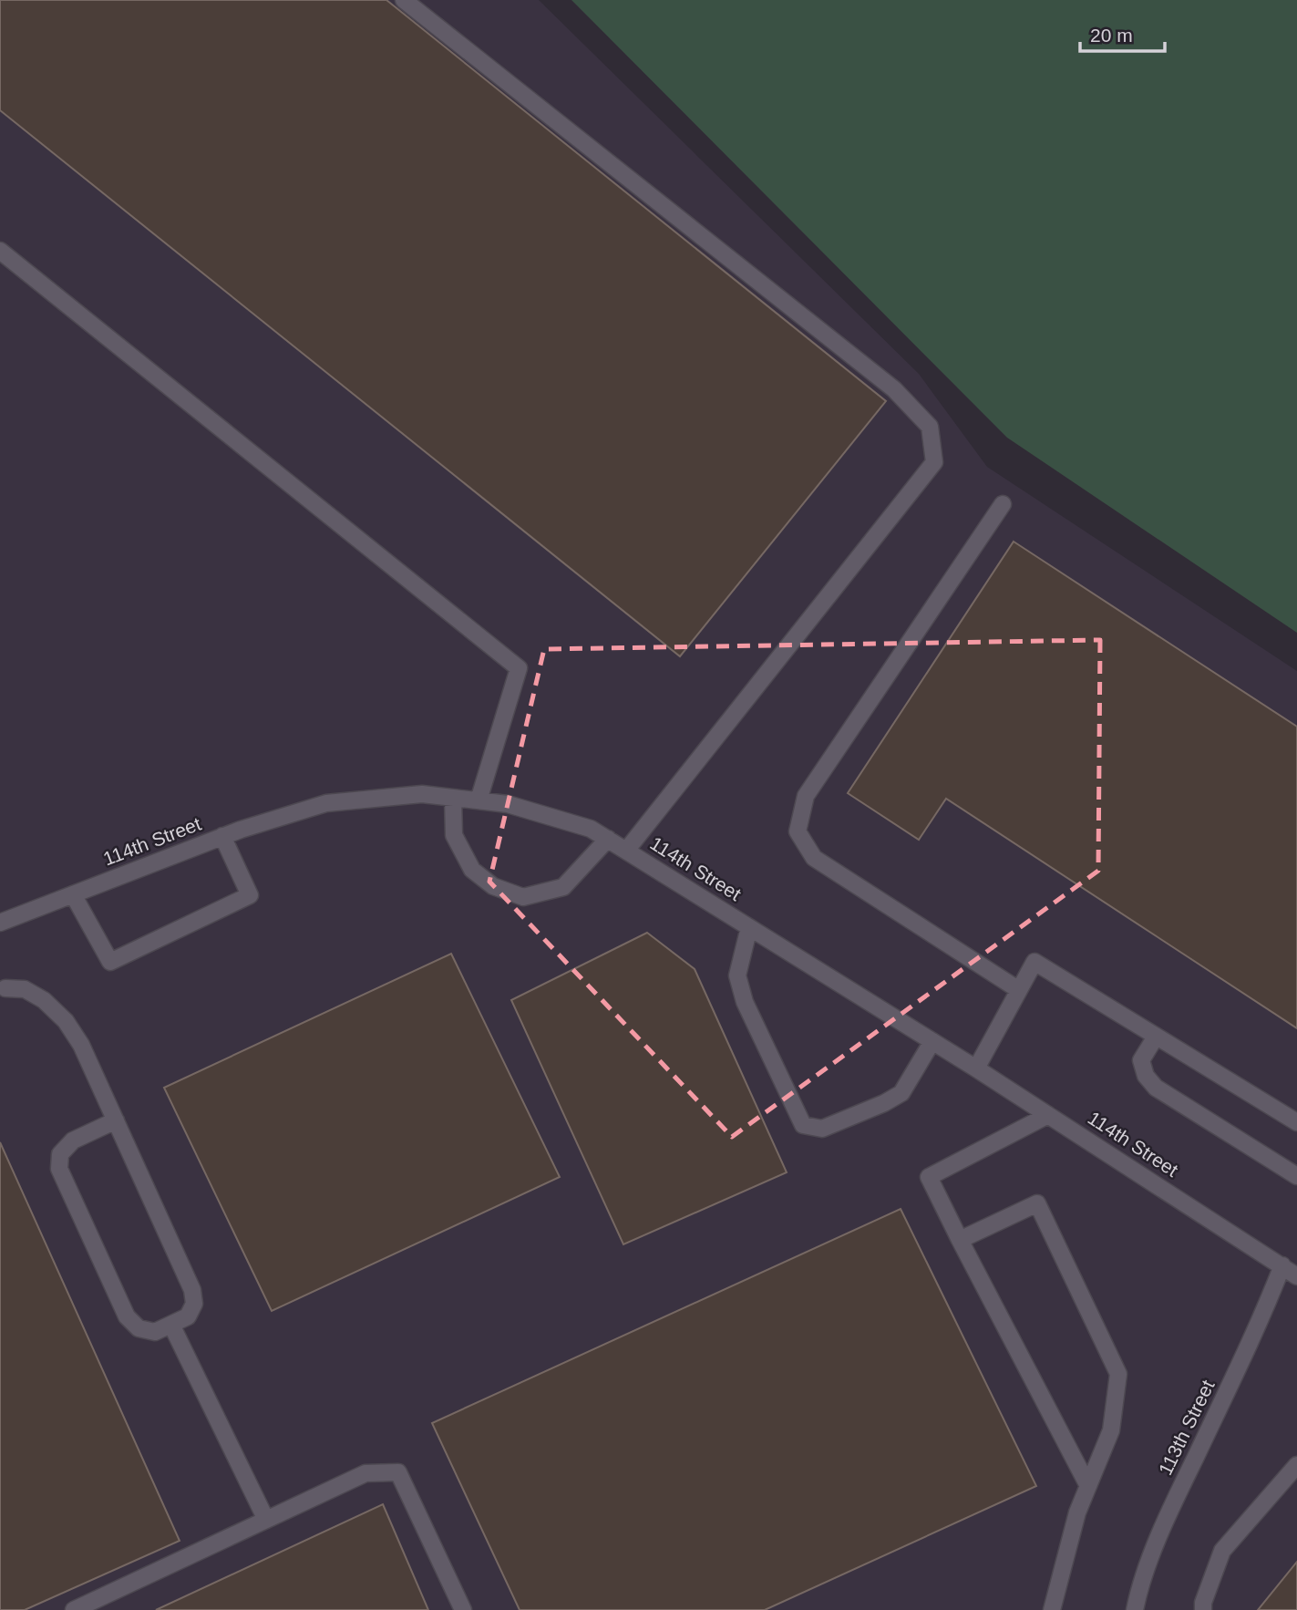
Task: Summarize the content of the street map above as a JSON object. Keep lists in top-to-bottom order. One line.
{"streets":{"street":["114th Street","113th Street"]},"crossings":[["114th Street","113th Street"]],"scale_bar":"20 m"}
